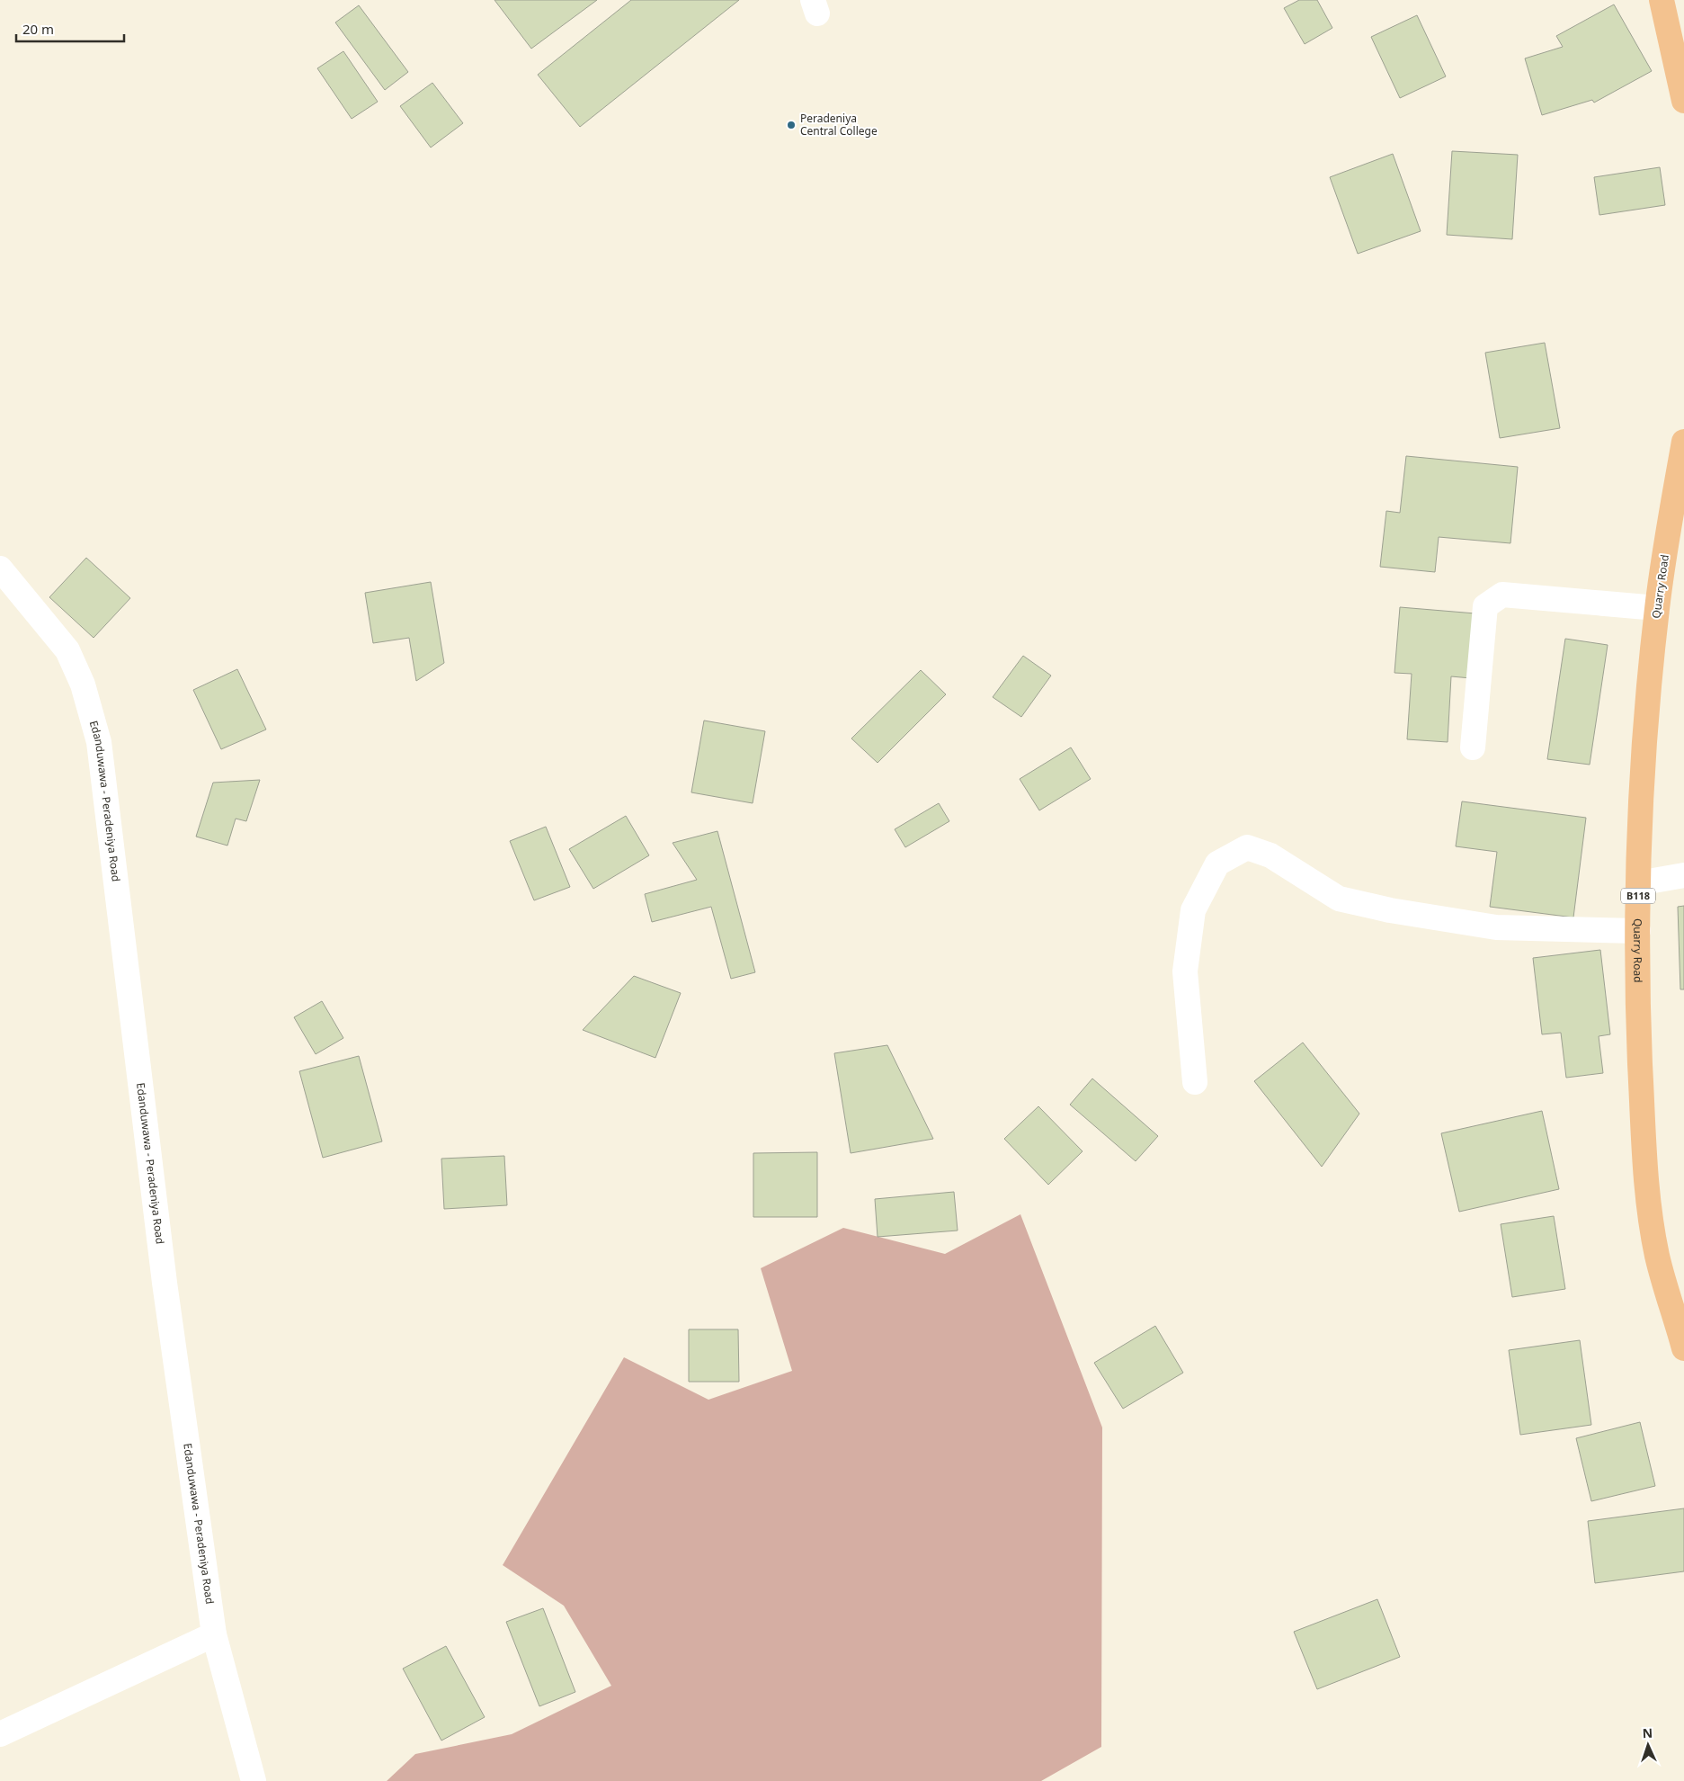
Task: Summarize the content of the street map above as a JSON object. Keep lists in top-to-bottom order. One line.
{"streets":{"main road":["Quarry Road","B118"],"street":["Edanduwawa - Peradeniya Road"]},"places":["Peradeniya Central College"],"scale_bar":"20 m","north":"top"}
